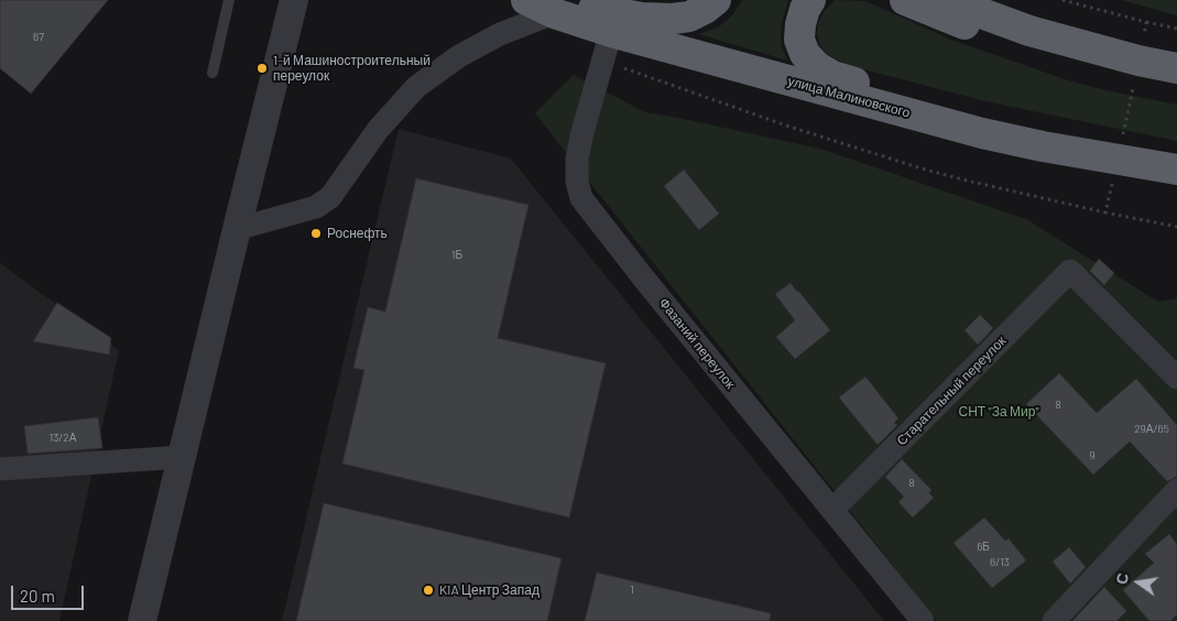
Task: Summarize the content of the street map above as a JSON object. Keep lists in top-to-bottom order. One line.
{"streets":{"highway":["улица Малиновского"],"street":["Фазаний переулок","Старательный переулок"]},"crossings":[["улица Малиновского","Фазаний переулок"],["Фазаний переулок","Старательный переулок"]],"parks":["СНТ \"За Мир\""],"places":["1-й Машиностроительный переулок","Роснефть","KIA Центр Запад"],"house_numbers":["67","1Б","8","29А/65","13/2А","9","8","6Б","6/13","1"],"scale_bar":"20 m","north":"left"}
